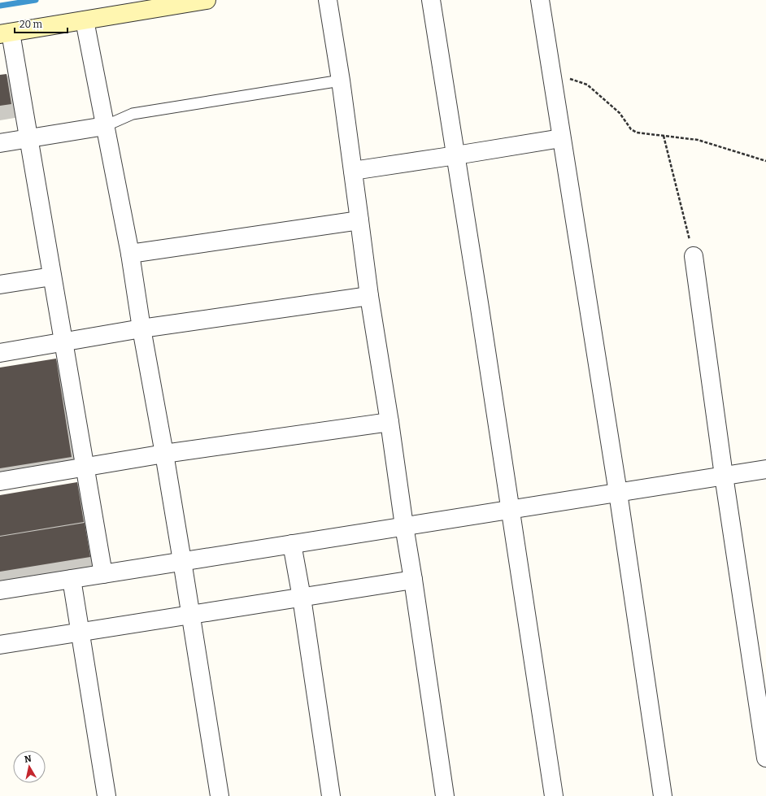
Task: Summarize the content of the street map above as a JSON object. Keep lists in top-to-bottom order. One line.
{"scale_bar":"20 m","north":"top"}
